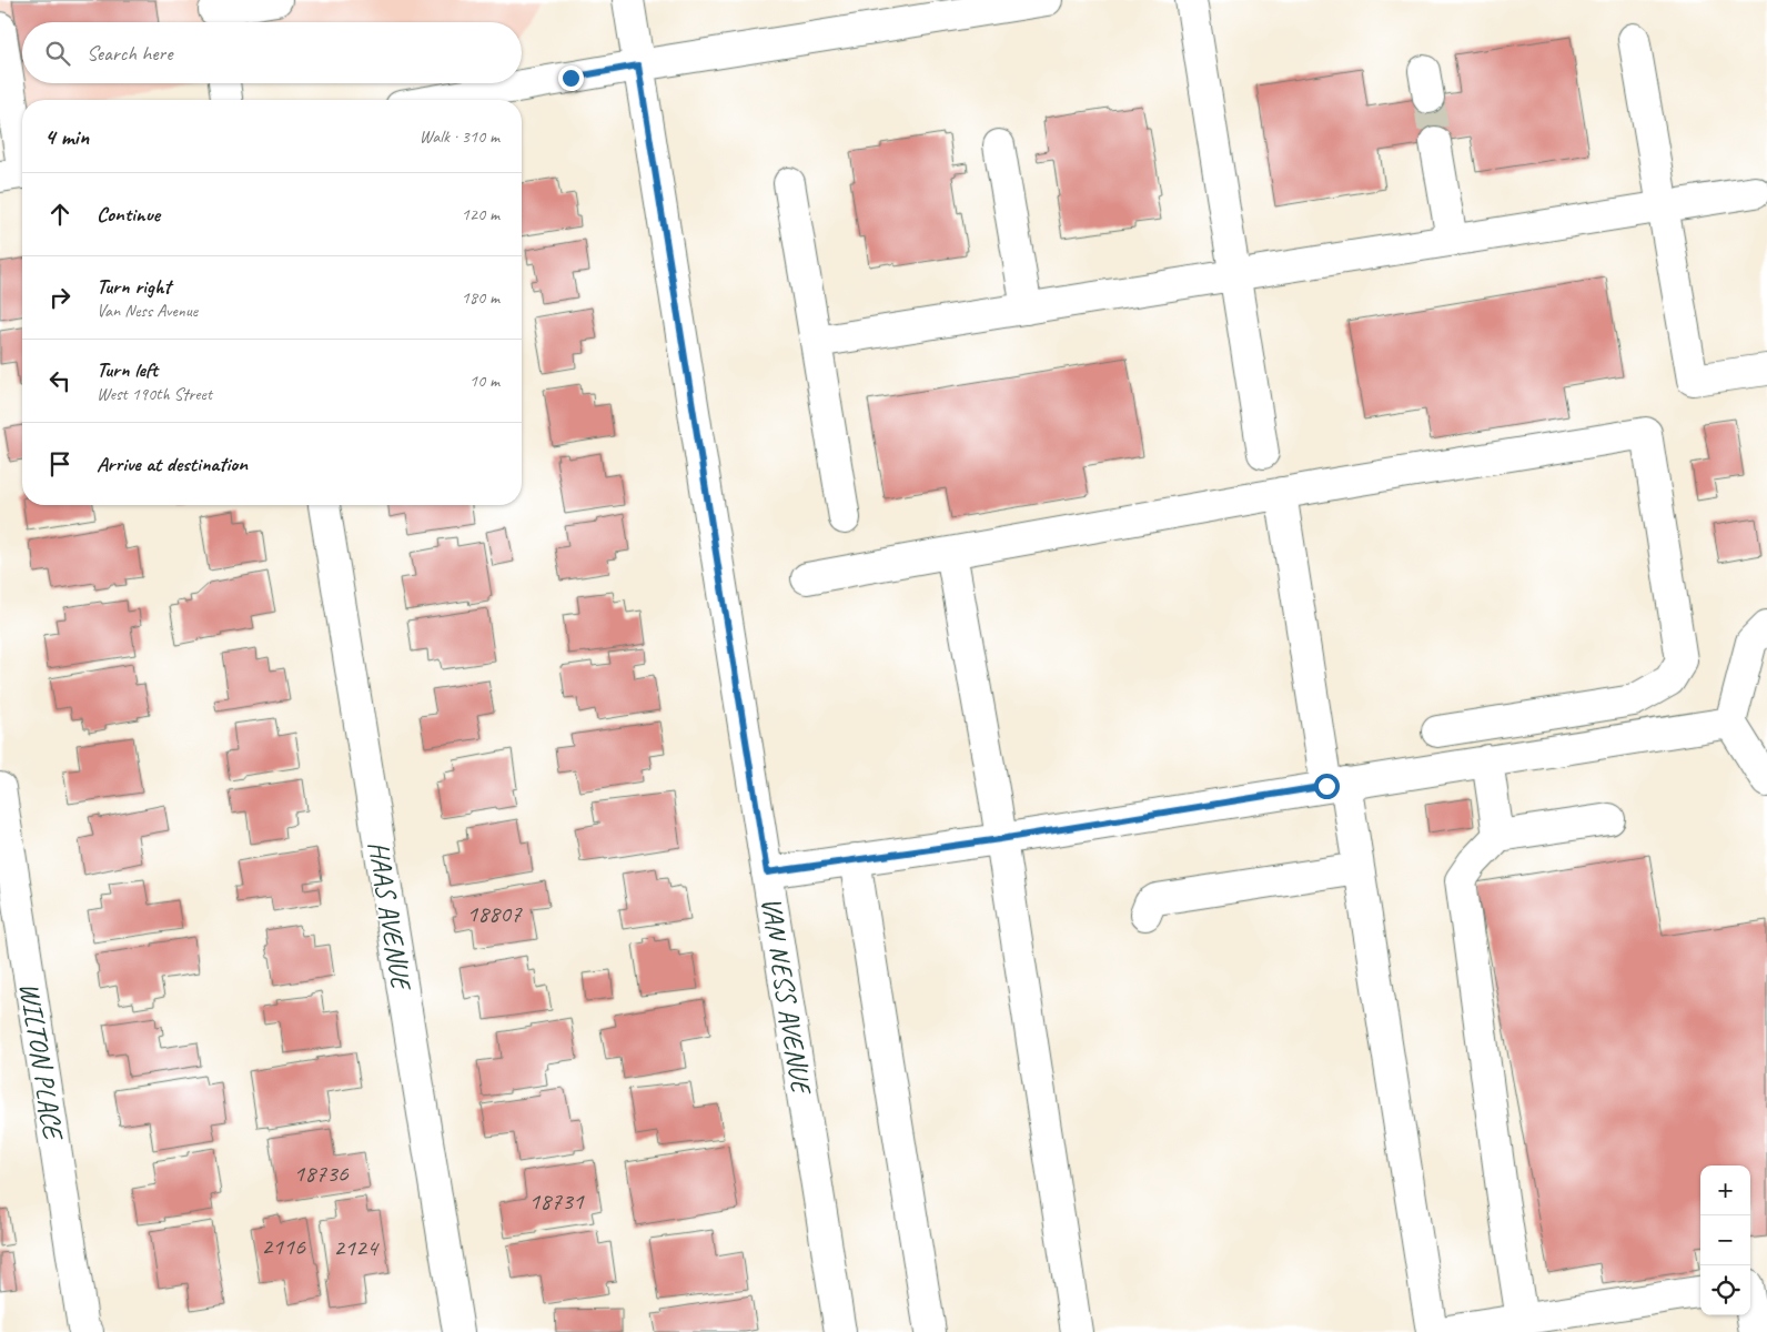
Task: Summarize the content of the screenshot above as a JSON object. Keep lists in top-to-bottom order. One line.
{"streets":{"main road":["HAAS AVENUE","VAN NESS AVENUE","WILTON PLACE"]},"house_numbers":["18807","18736","18731","2116","2124"],"page":{"search":"Search here","heading":["4 min","Walk · 310 m"],"list":[["Continue","120 m"],["Turn right","Van Ness Avenue","180 m"],["Turn left","West 190th Street","10 m"],"Arrive at destination"],"map_buttons":["+","−"]}}
